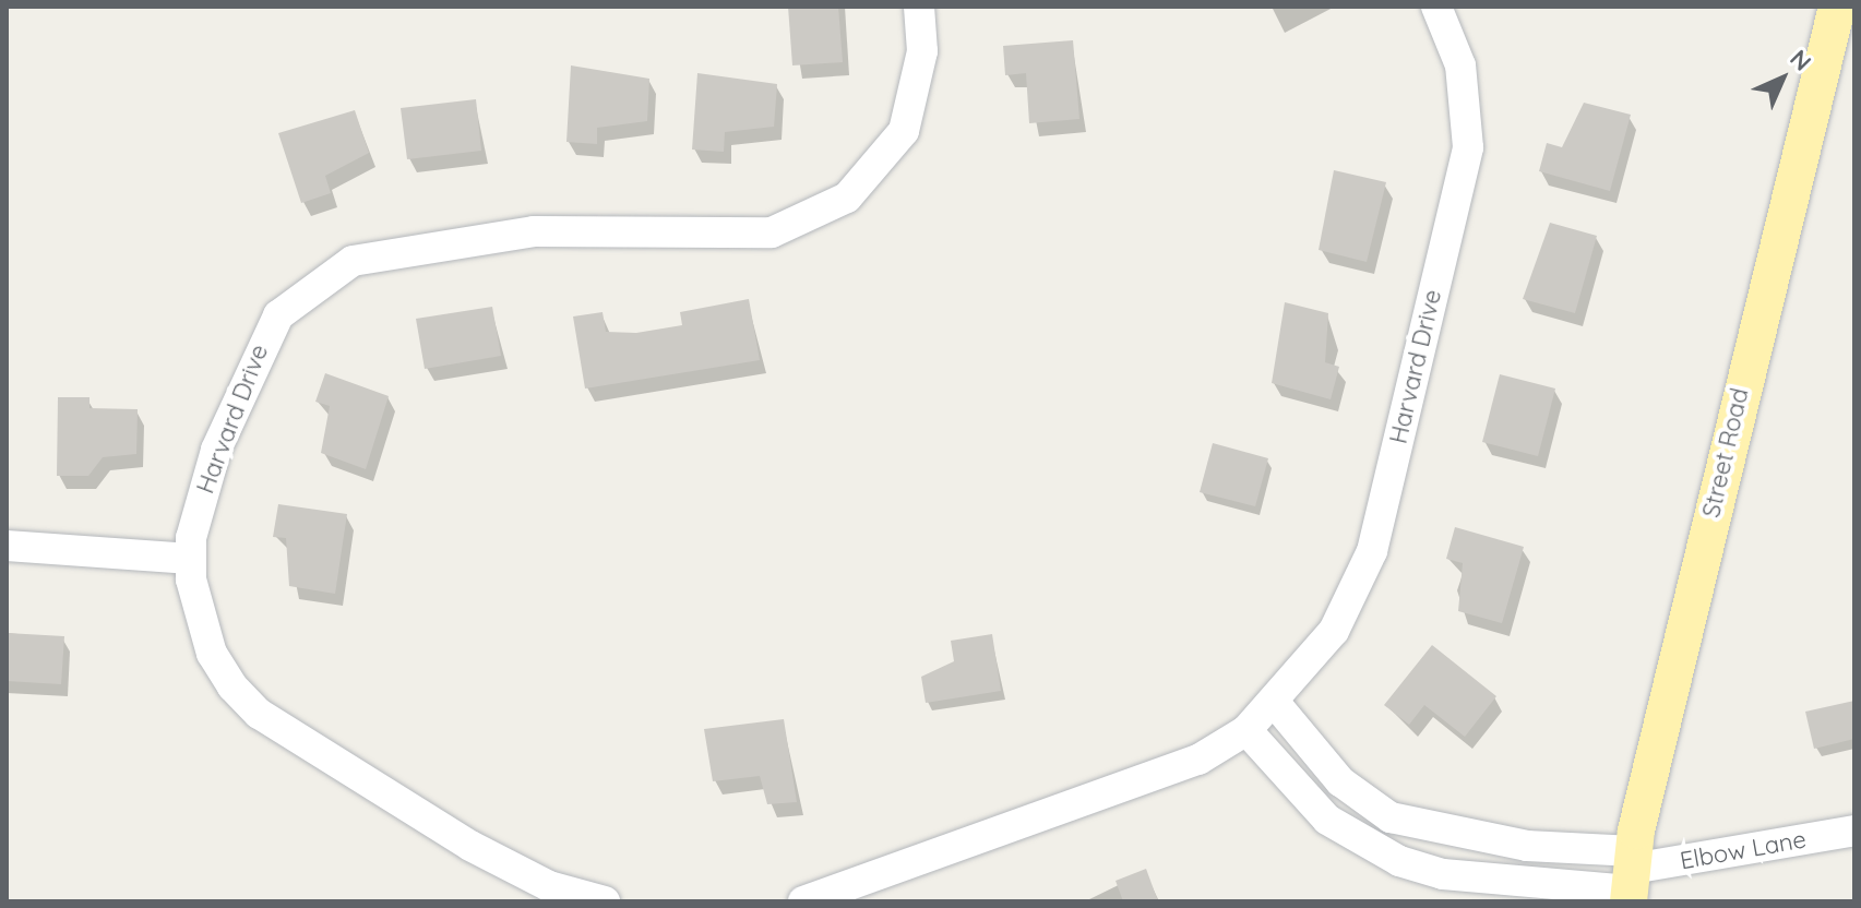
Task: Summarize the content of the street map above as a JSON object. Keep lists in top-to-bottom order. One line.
{"streets":{"main road":["Street Road"],"street":["Harvard Drive","Elbow Lane"]},"crossings":[["Street Road","Elbow Lane"]],"north":"top right"}
